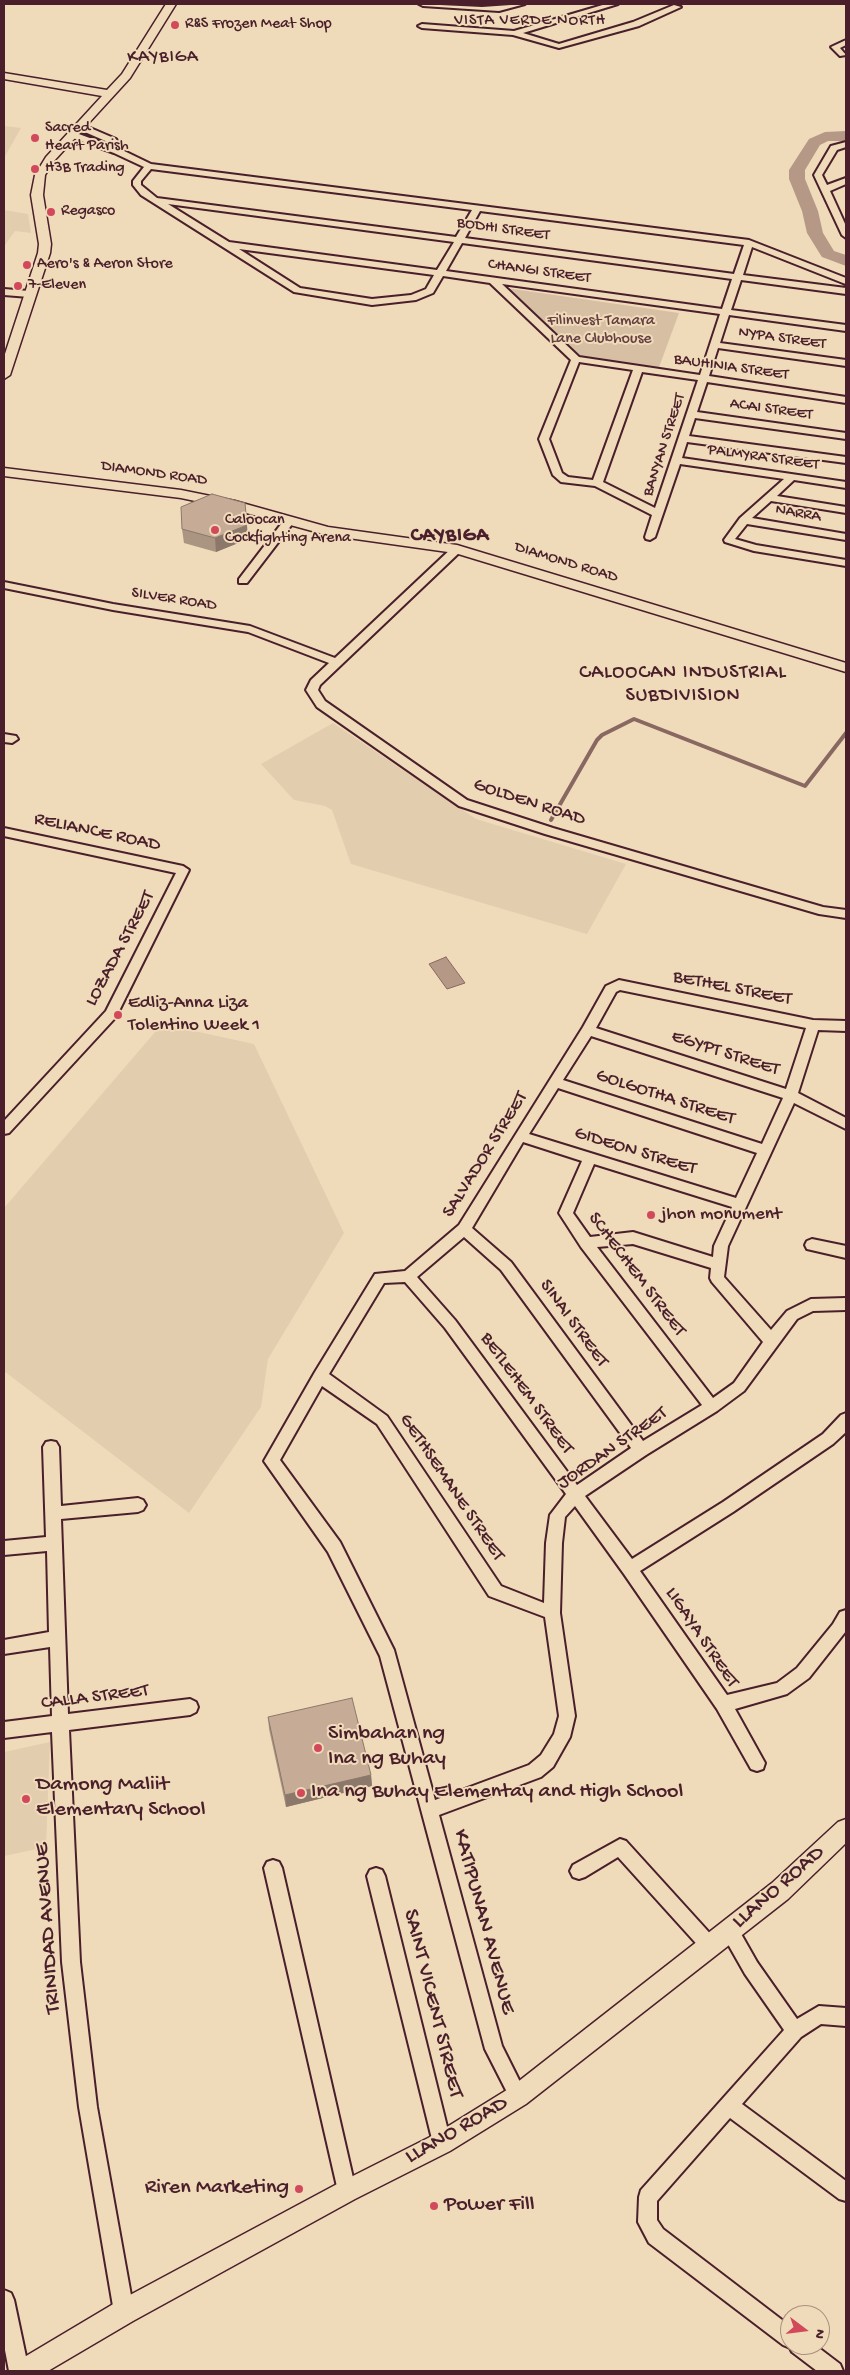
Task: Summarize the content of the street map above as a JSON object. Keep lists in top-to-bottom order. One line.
{"streets":{"main road":["DIAMOND ROAD","LLANO ROAD"],"street":["BODHI STREET","CHANGI STREET","NYPA STREET","BAUHINIA STREET","ACAI STREET","BANYAN STREET","PALMYRA STREET","NARRA","SILVER ROAD","GOLDEN ROAD","RELIANCE ROAD","LOZADA STREET","BETHEL STREET","EGYPT STREET","GOLGOTHA STREET","GIDEON STREET","SALVADOR STREET","SCHECHEM STREET","SINAI STREET","BETLEHEM STREET","JORDAN STREET","GETHSEMANE STREET","LIGAYA STREET","CALLA STREET","KATIPUNAN AVENUE","TRINIDAD AVENUE","SAINT VICENT STREET"]},"crossings":[["BODHI STREET","BANYAN STREET"],["CHANGI STREET","BANYAN STREET"],["NYPA STREET","BANYAN STREET"],["BAUHINIA STREET","BANYAN STREET"],["ACAI STREET","BANYAN STREET"],["BANYAN STREET","PALMYRA STREET"],["DIAMOND ROAD","GOLDEN ROAD"],["SILVER ROAD","GOLDEN ROAD"],["RELIANCE ROAD","LOZADA STREET"],["BETHEL STREET","SALVADOR STREET"],["EGYPT STREET","SALVADOR STREET"],["GOLGOTHA STREET","SALVADOR STREET"],["GIDEON STREET","SALVADOR STREET"],["GIDEON STREET","SCHECHEM STREET"],["SALVADOR STREET","SINAI STREET"],["SALVADOR STREET","BETLEHEM STREET"],["SCHECHEM STREET","JORDAN STREET"],["SINAI STREET","JORDAN STREET"],["BETLEHEM STREET","JORDAN STREET"],["BETLEHEM STREET","LIGAYA STREET"],["JORDAN STREET","GETHSEMANE STREET"],["JORDAN STREET","KATIPUNAN AVENUE"],["GETHSEMANE STREET","KATIPUNAN AVENUE"],["CALLA STREET","TRINIDAD AVENUE"],["LLANO ROAD","KATIPUNAN AVENUE"],["LLANO ROAD","TRINIDAD AVENUE"],["LLANO ROAD","SAINT VICENT STREET"]],"districts":["VISTA VERDE NORTH","KAYBIGA","CAYBIGA","CALOOCAN INDUSTRIAL SUBDIVISION"],"parks":["Filinvest Tamara Lane Clubhouse"],"places":["R&S Frozen Meat Shop","Sacred Heart Parish","H3B Trading","Regasco","Aero's & Aeron Store","7-Eleven","Caloocan Cockfighting Arena","Edliz-Anna Liza Tolentino Week 1","jhon monument","Simbahan ng Ina ng Buhay","Ina ng Buhay Elementay and High School","Damong Maliit Elementary School","Riren Marketing","Power Fill"],"north":"right"}
